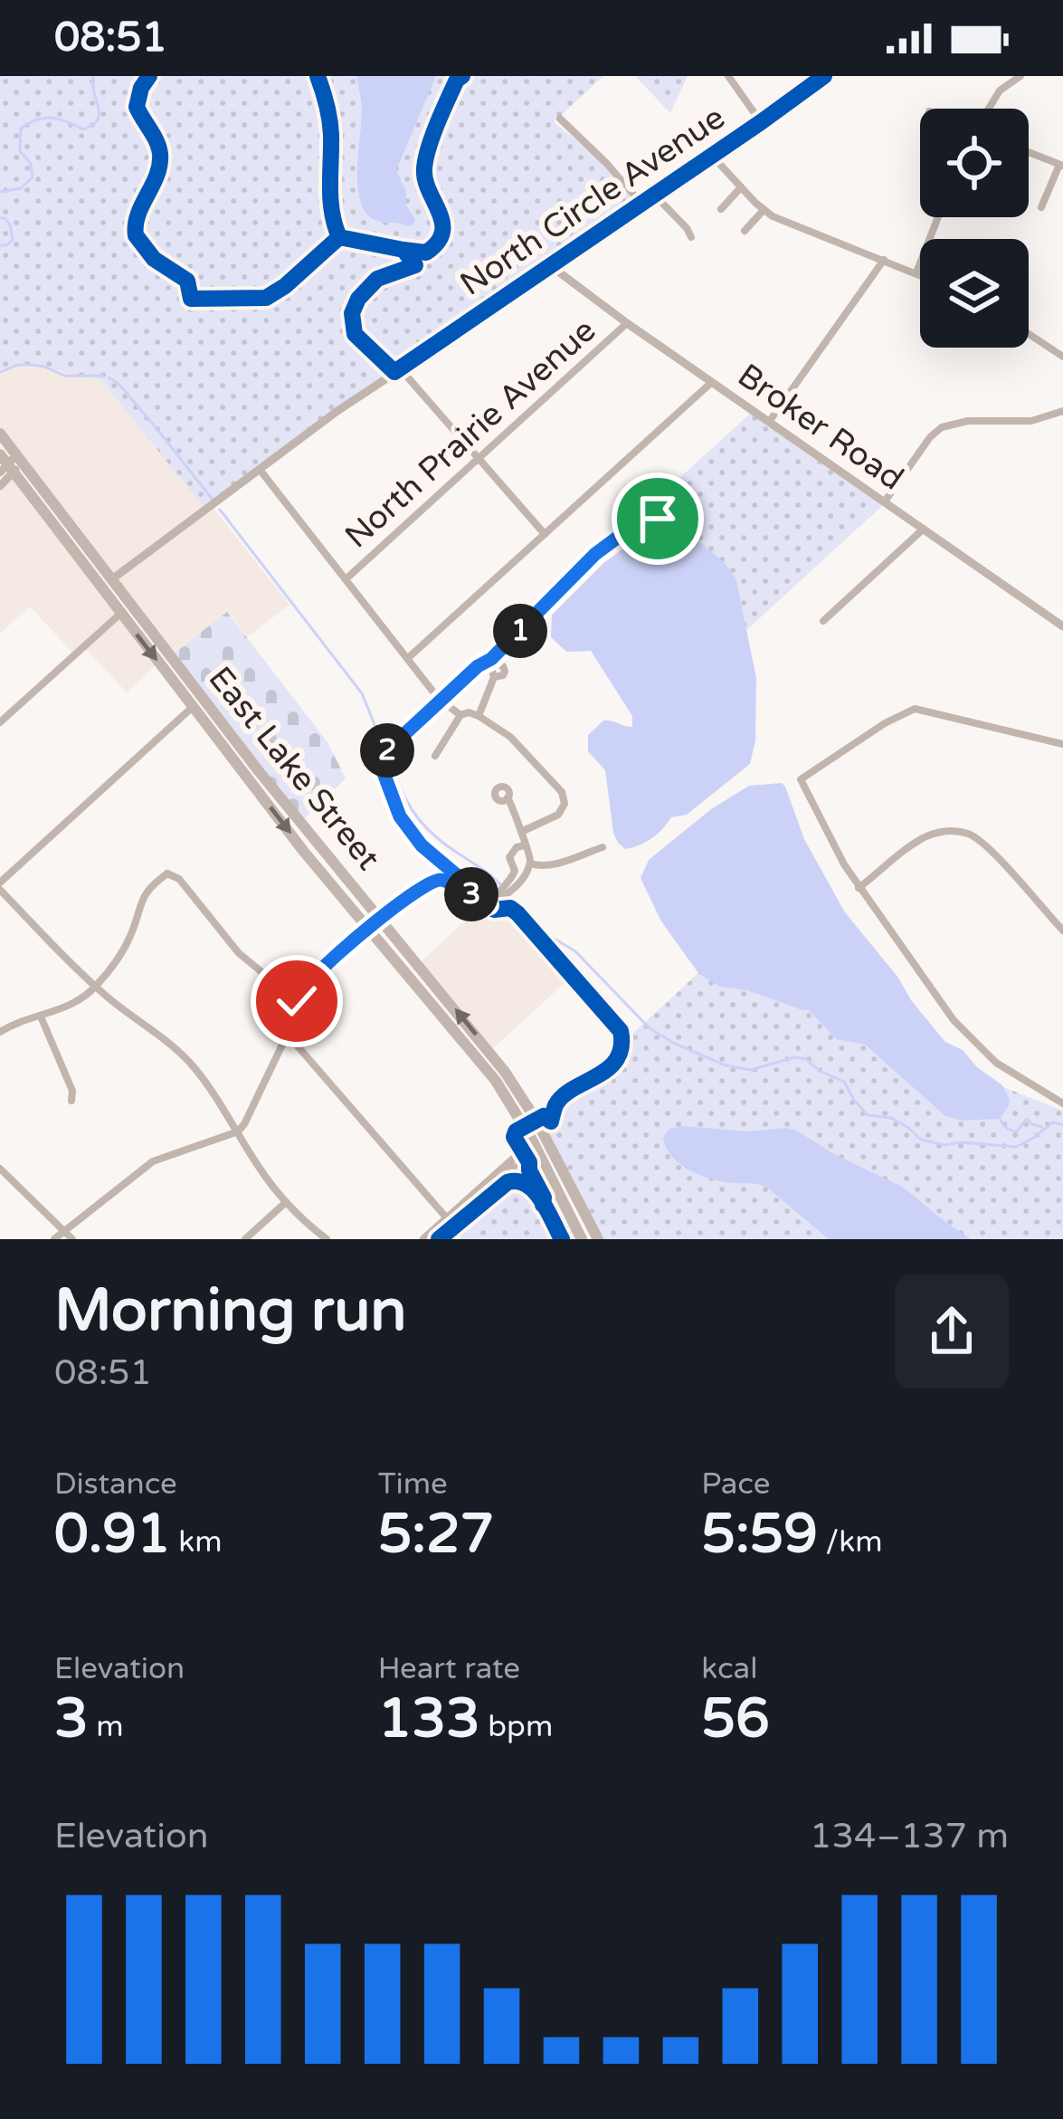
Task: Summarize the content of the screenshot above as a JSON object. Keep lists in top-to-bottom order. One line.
{"streets":{"main road":["East Lake Street"],"street":["North Circle Avenue","Broker Road","North Prairie Avenue"]},"crossings":[["North Circle Avenue","Broker Road"],["North Circle Avenue","East Lake Street"],["Broker Road","North Prairie Avenue"]],"page":{"status":"08:51","pins":["1","2","3"],"heading":["Morning run","08:51"],"stats":[["Distance","0.91 km"],["Time","5:27"],["Pace","5:59 /km"],["Elevation","3 m"],["Heart rate","133 bpm"],["kcal","56"]],"chart":["Elevation","134–137 m"]}}
